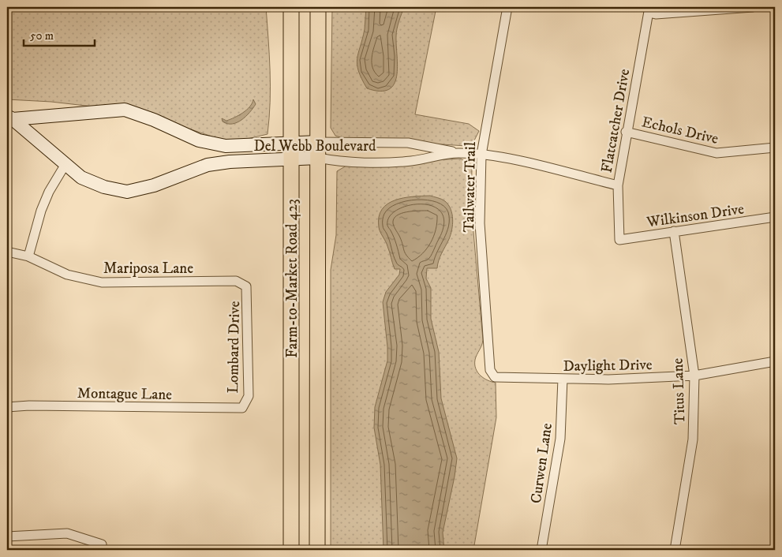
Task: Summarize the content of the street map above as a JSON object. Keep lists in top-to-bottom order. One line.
{"streets":{"main road":["Farm-to-Market Road 423"],"street":["Flatcatcher Drive","Echols Drive","Del Webb Boulevard","Tailwater Trail","Wilkinson Drive","Mariposa Lane","Lombard Drive","Daylight Drive","Titus Lane","Montague Lane","Curwen Lane"]},"crossings":[["Flatcatcher Drive","Echols Drive"],["Flatcatcher Drive","Del Webb Boulevard"],["Flatcatcher Drive","Wilkinson Drive"],["Del Webb Boulevard","Tailwater Trail"],["Del Webb Boulevard","Farm-to-Market Road 423"],["Tailwater Trail","Daylight Drive"],["Wilkinson Drive","Titus Lane"],["Mariposa Lane","Lombard Drive"],["Lombard Drive","Montague Lane"],["Daylight Drive","Titus Lane"],["Daylight Drive","Curwen Lane"]],"scale_bar":"50 m"}
